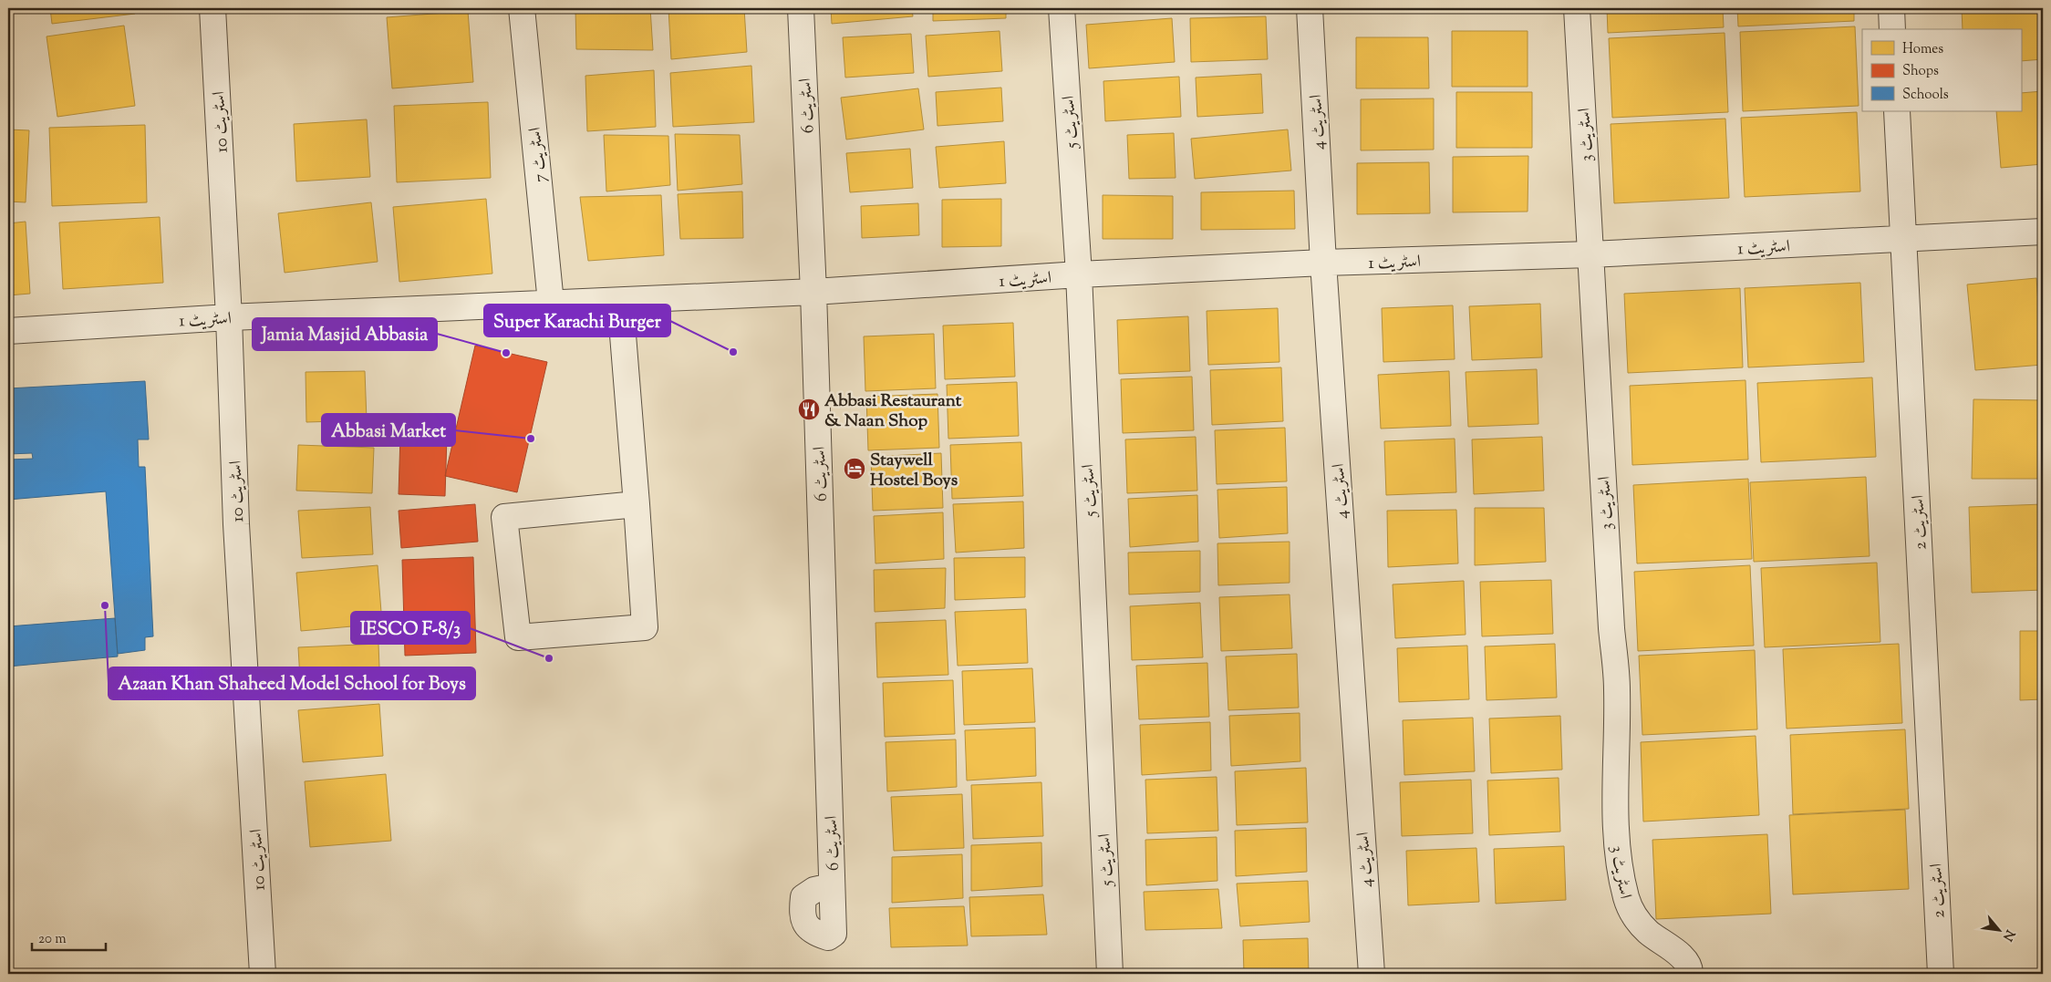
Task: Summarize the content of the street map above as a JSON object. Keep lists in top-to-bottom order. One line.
{"streets":{"street":["اسٹریٹ 6","اسٹریٹ 10","اسٹریٹ 5","اسٹریٹ 4","اسٹریٹ 3","اسٹریٹ 7","اسٹریٹ 1","اسٹریٹ 2"]},"crossings":[["اسٹریٹ 6","اسٹریٹ 1"],["اسٹریٹ 10","اسٹریٹ 1"],["اسٹریٹ 5","اسٹریٹ 1"],["اسٹریٹ 4","اسٹریٹ 1"],["اسٹریٹ 3","اسٹریٹ 1"],["اسٹریٹ 7","اسٹریٹ 1"],["اسٹریٹ 1","اسٹریٹ 2"]],"places":{"other":["Super Karachi Burger","Jamia Masjid Abbasia","Abbasi Market","Azaan Khan Shaheed Model School for Boys","IESCO F-8/3"],"restaurant":["Abbasi Restaurant & Naan Shop"],"hotel":["Staywell Hostel Boys"]},"legend":["Homes","Shops","Schools"],"scale_bar":"20 m","north":"bottom right"}
